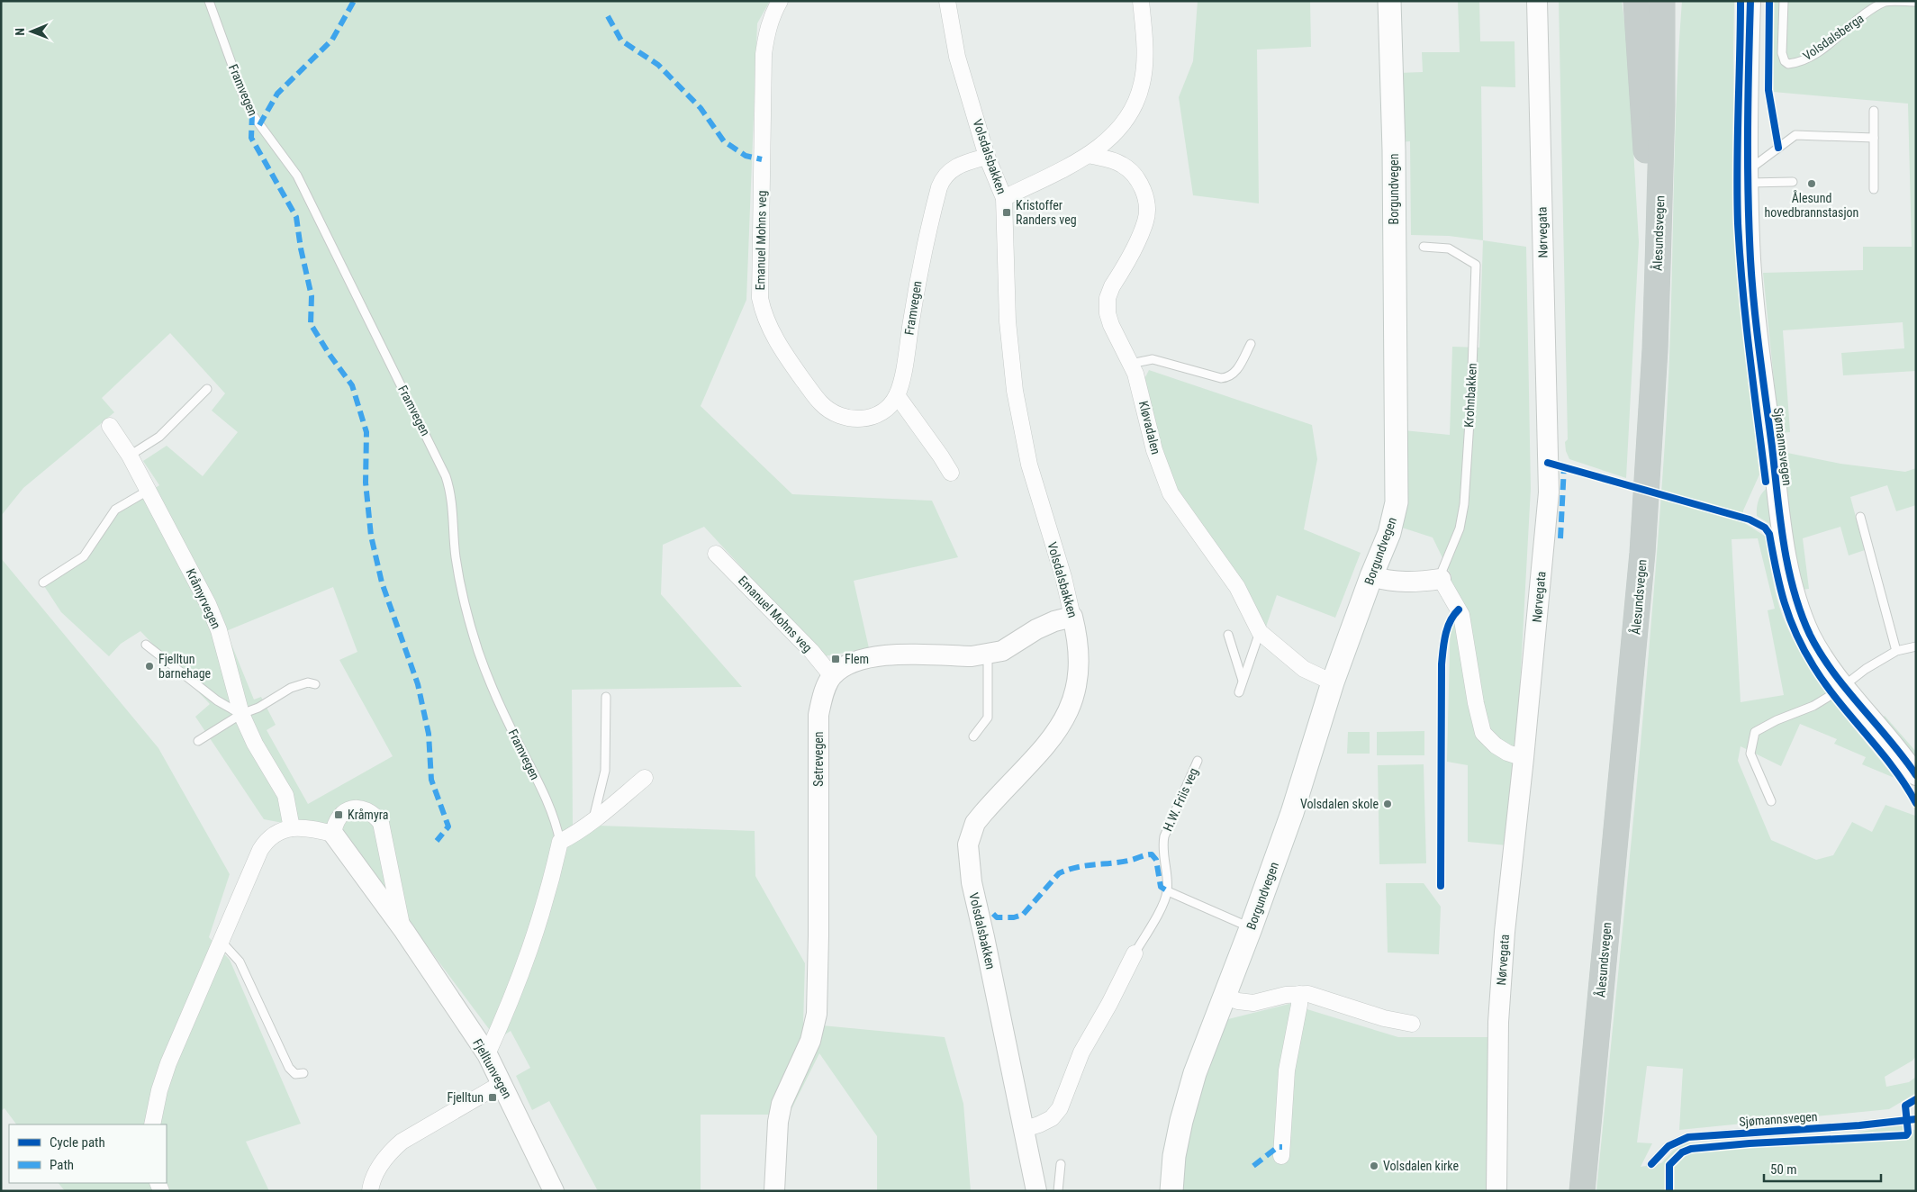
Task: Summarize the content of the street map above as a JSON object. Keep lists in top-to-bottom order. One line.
{"streets":{"highway":["Ålesundsvegen"],"main road":["Borgundvegen"],"street":["Framvegen","Volsdalsbakken","Nørvegata","Emanuel Mohns veg","Kløvadalen","Sjømannsvegen","Kråmyrvegen","Setrevegen","Fjelltunvegen"],"lane":["Volsdalsberga","Krohnbakken","H.W. Friis veg"]},"crossings":[["Framvegen","Volsdalsbakken"],["Framvegen","Emanuel Mohns veg"],["Framvegen","Fjelltunvegen"],["Volsdalsbakken","Setrevegen"],["Borgundvegen","Kløvadalen"],["Emanuel Mohns veg","Setrevegen"]],"places":{"other":["Ålesund hovedbrannstasjon","Fjelltun barnehage","Volsdalen skole","Volsdalen kirke"],"transit":["Kristoffer Randers veg","Flem","Kråmyra","Fjelltun"]},"legend":["Cycle path","Path"],"scale_bar":"50 m","north":"left"}
